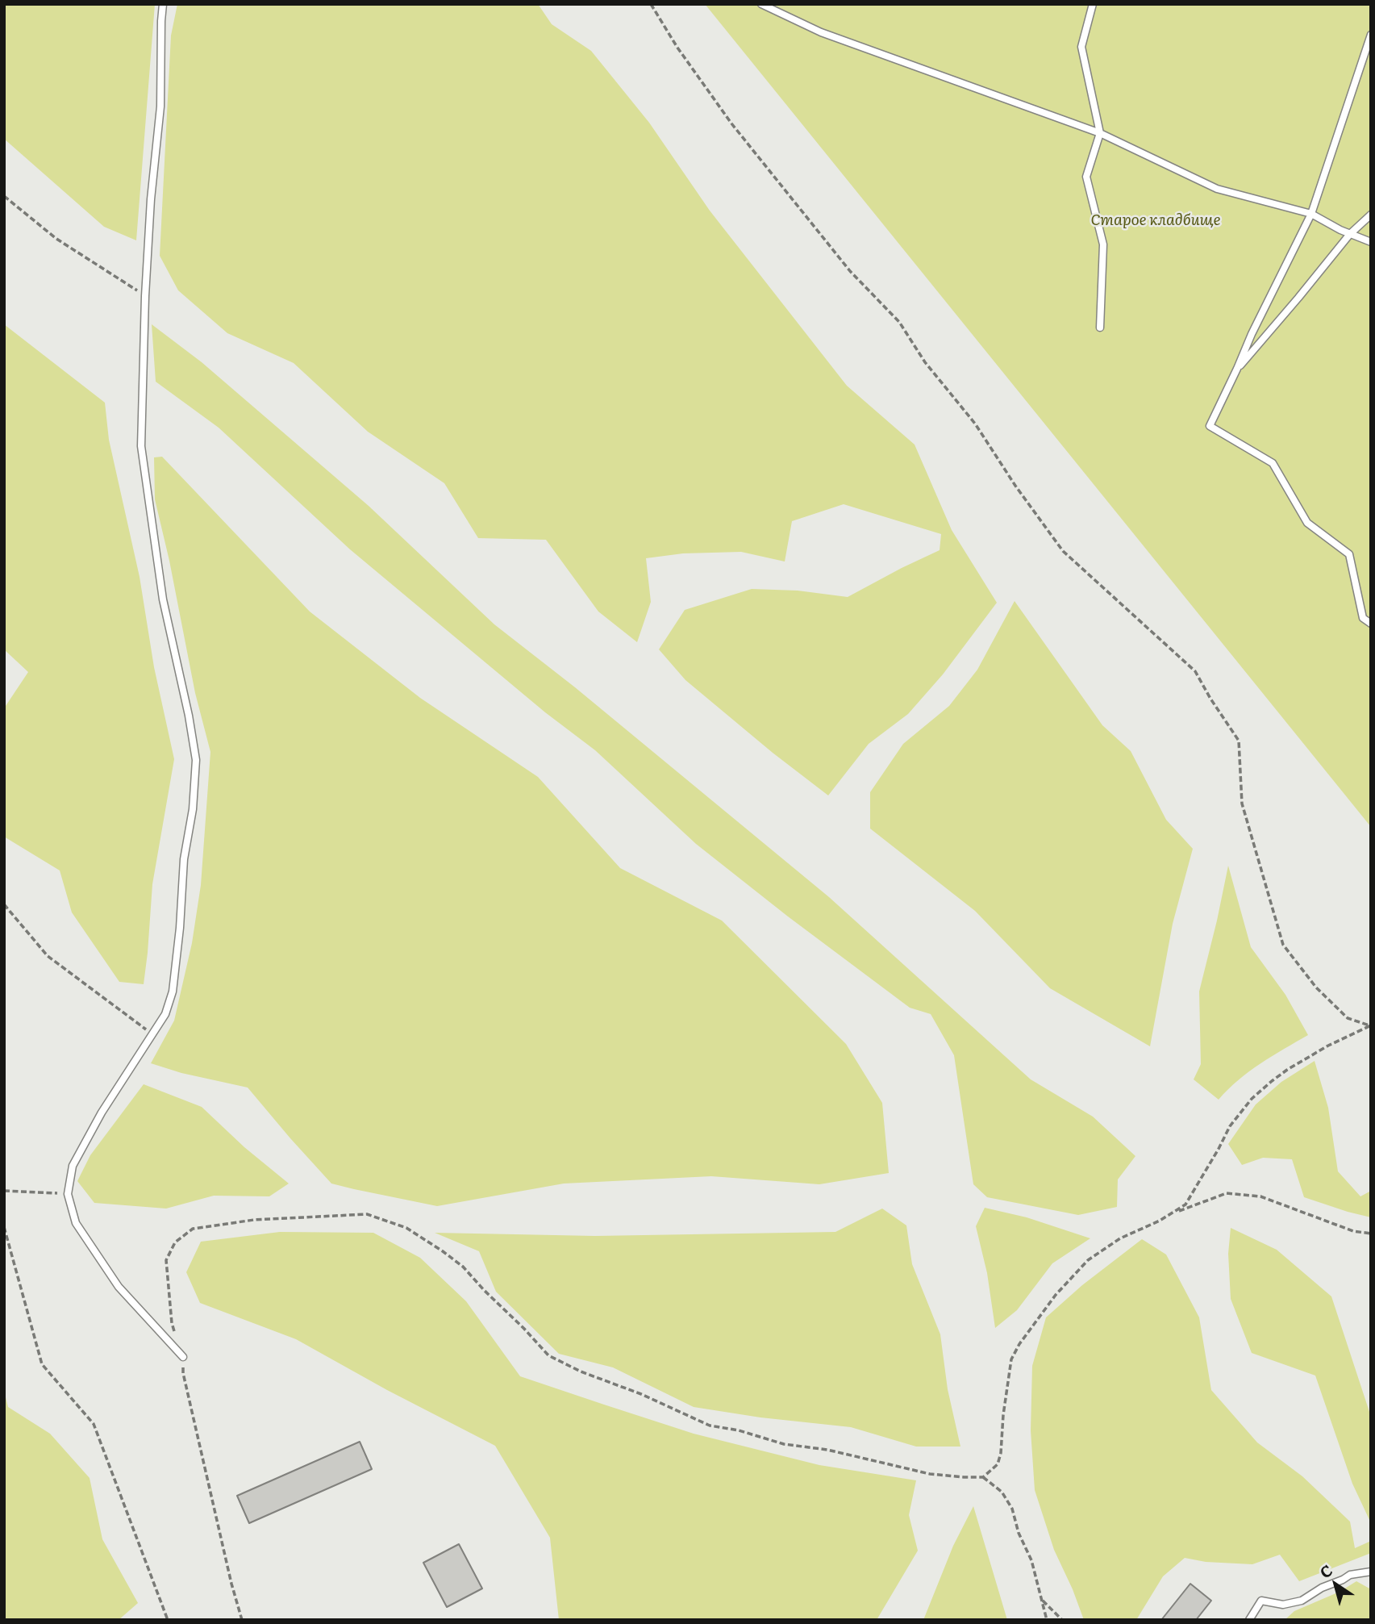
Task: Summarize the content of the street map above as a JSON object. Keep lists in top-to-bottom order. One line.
{"parks":["Старое кладбище"],"north":"top left"}
